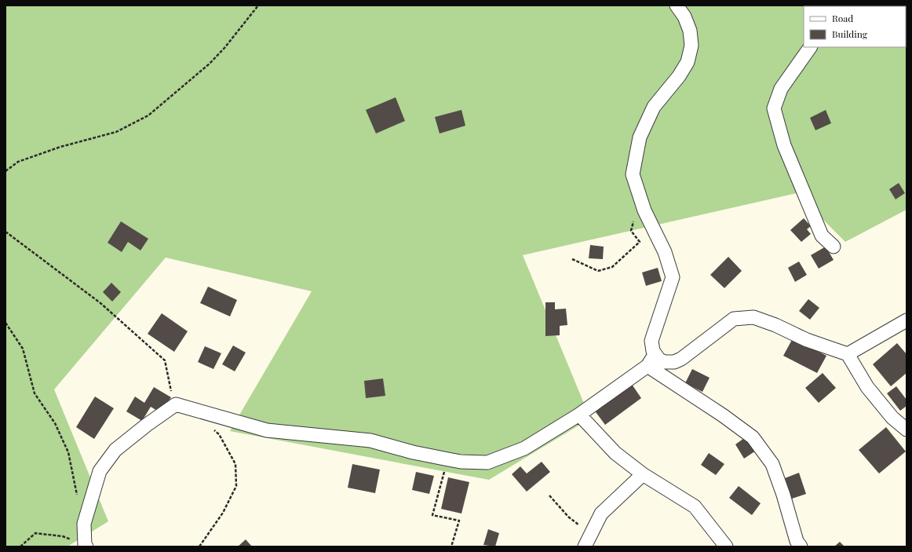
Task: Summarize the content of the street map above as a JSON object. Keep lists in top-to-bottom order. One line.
{"legend":["Road","Building"]}
